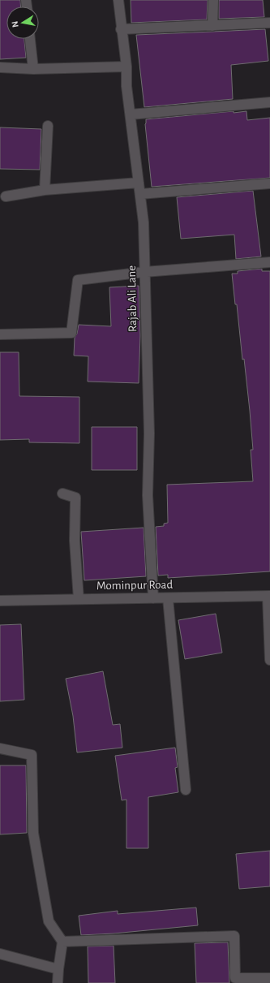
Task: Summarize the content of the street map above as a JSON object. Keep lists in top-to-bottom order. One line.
{"streets":{"street":["Rajab Ali Lane","Mominpur Road"]},"crossings":[["Rajab Ali Lane","Mominpur Road"]],"north":"left"}
